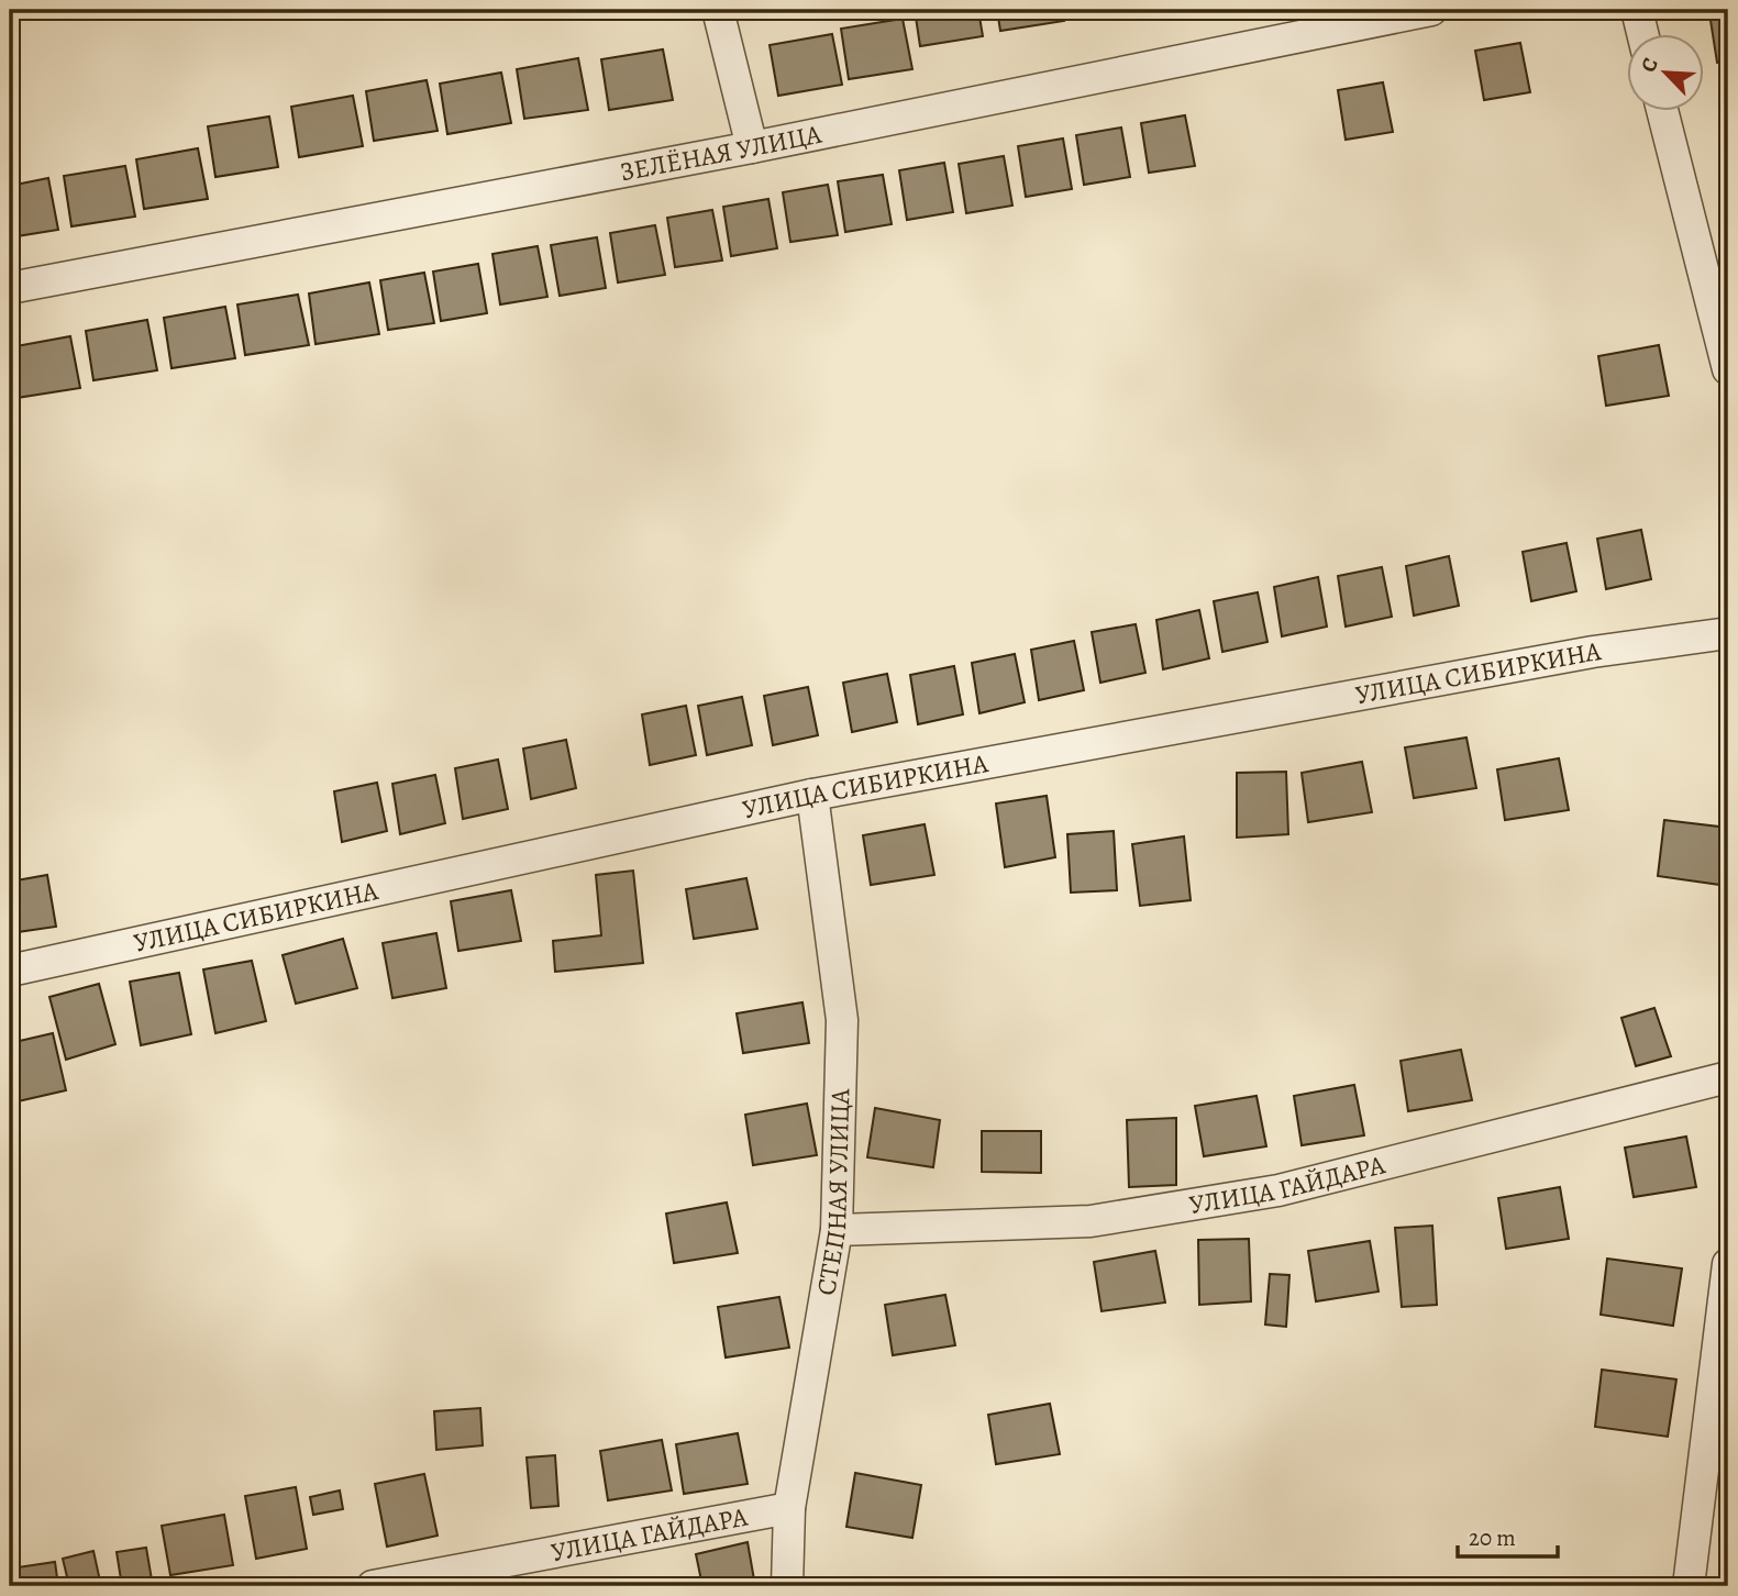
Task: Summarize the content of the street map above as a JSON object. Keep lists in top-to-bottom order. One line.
{"streets":{"street":["ЗЕЛЁНАЯ УЛИЦА","УЛИЦА СИБИРКИНА","УЛИЦА ГАЙДАРА","СТЕПНАЯ УЛИЦА"]},"crossings":[["УЛИЦА СИБИРКИНА","СТЕПНАЯ УЛИЦА"],["УЛИЦА ГАЙДАРА","СТЕПНАЯ УЛИЦА"]],"scale_bar":"20 m","north":"top left"}
